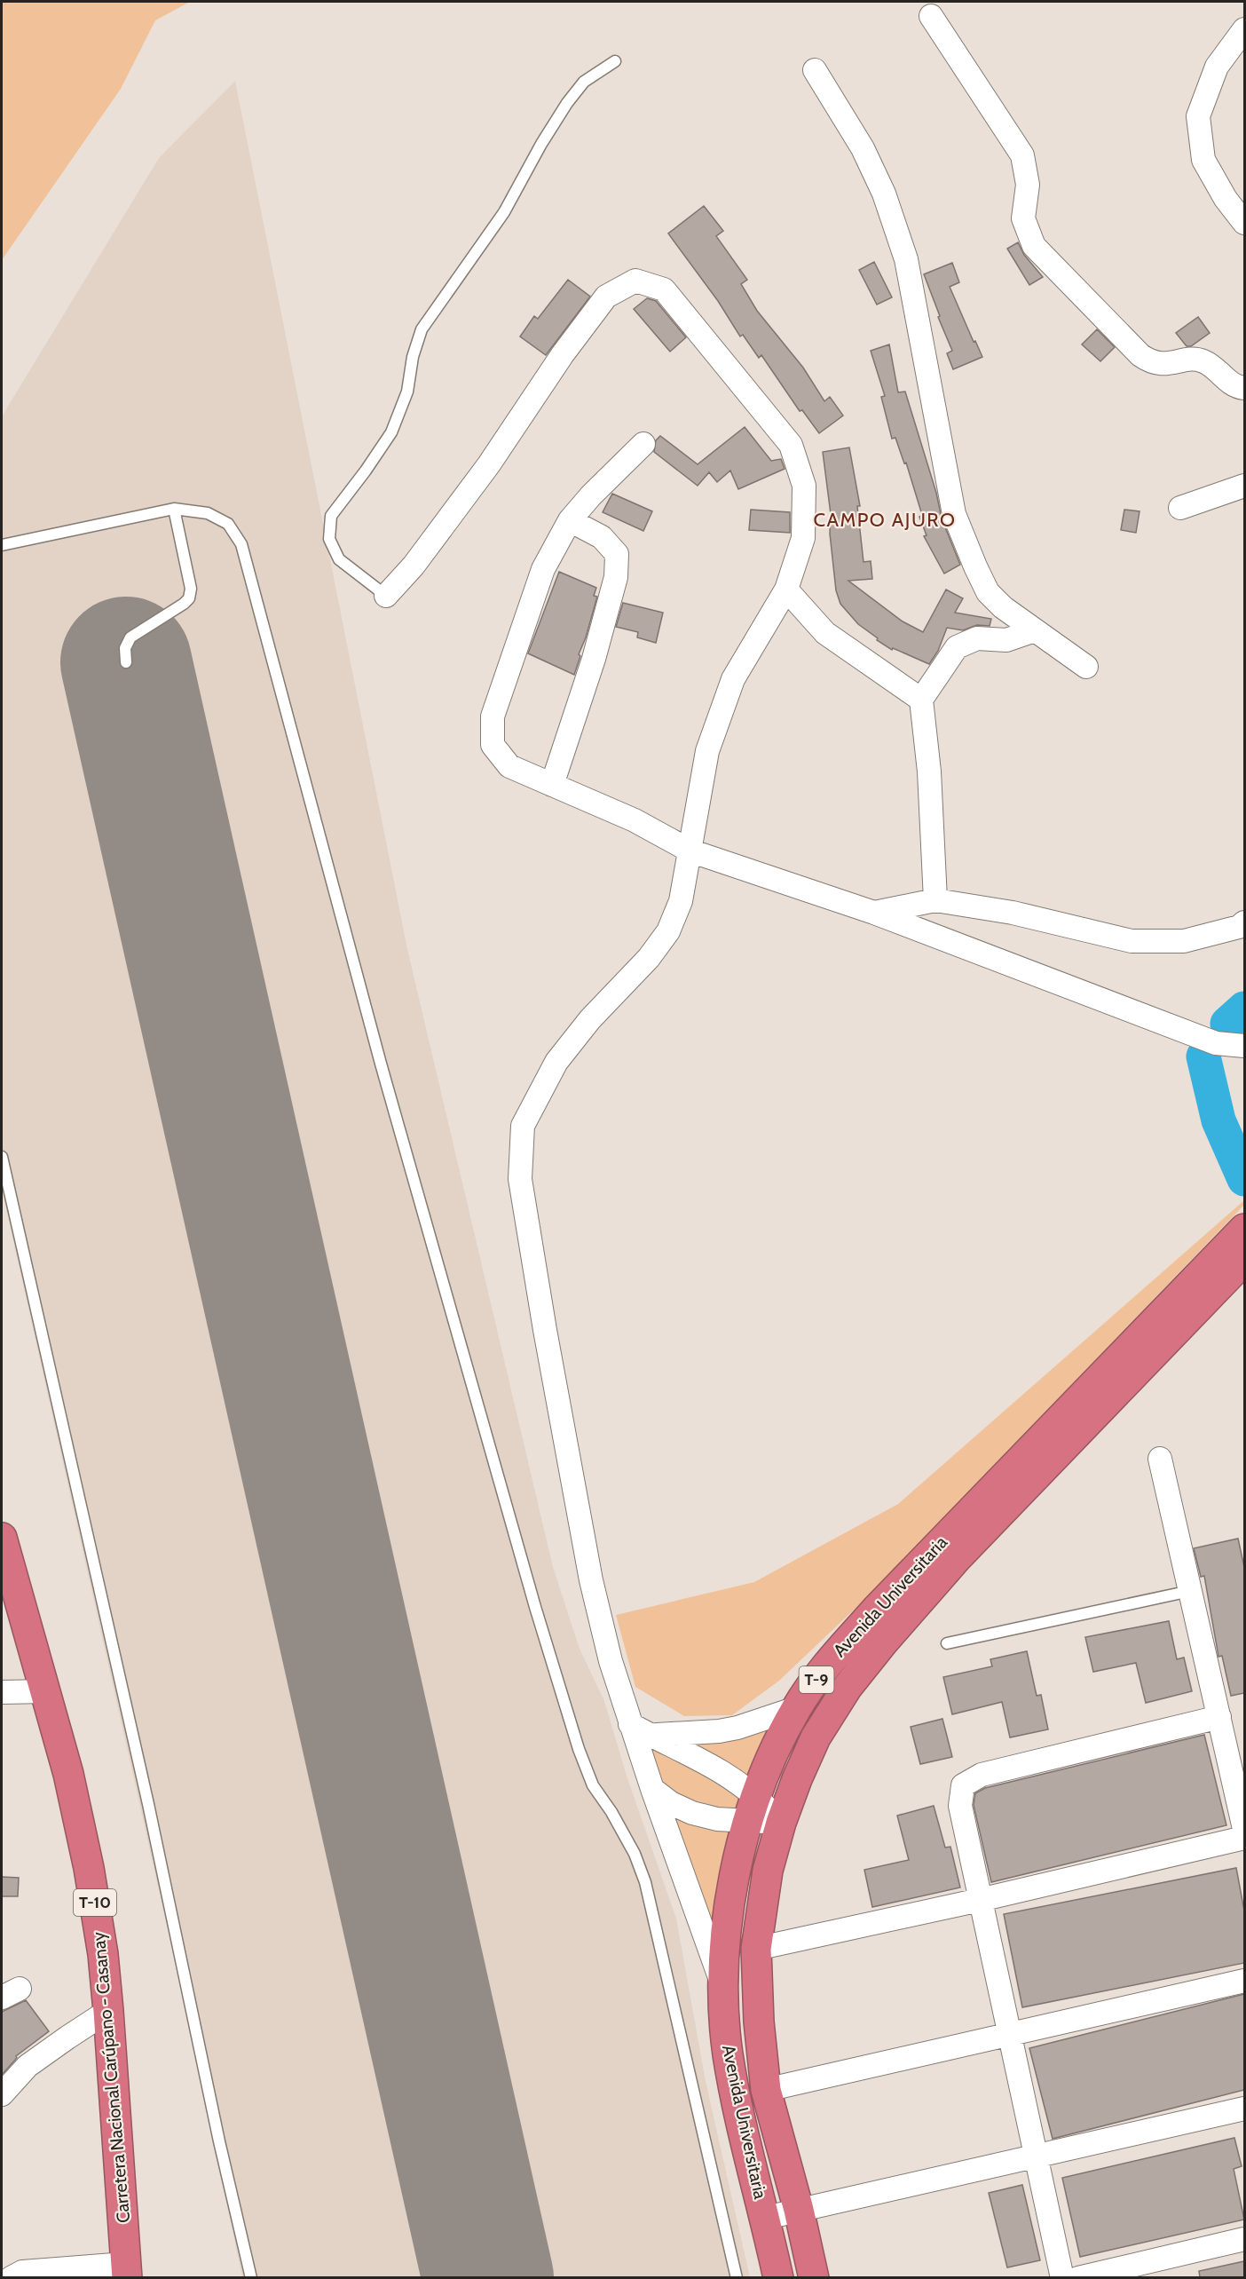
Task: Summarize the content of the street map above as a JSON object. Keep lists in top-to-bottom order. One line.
{"streets":{"highway":["Avenida Universitaria","T-9","T-10","Carretera Nacional Carúpano - Casanay"]},"districts":["CAMPO AJURO"]}
